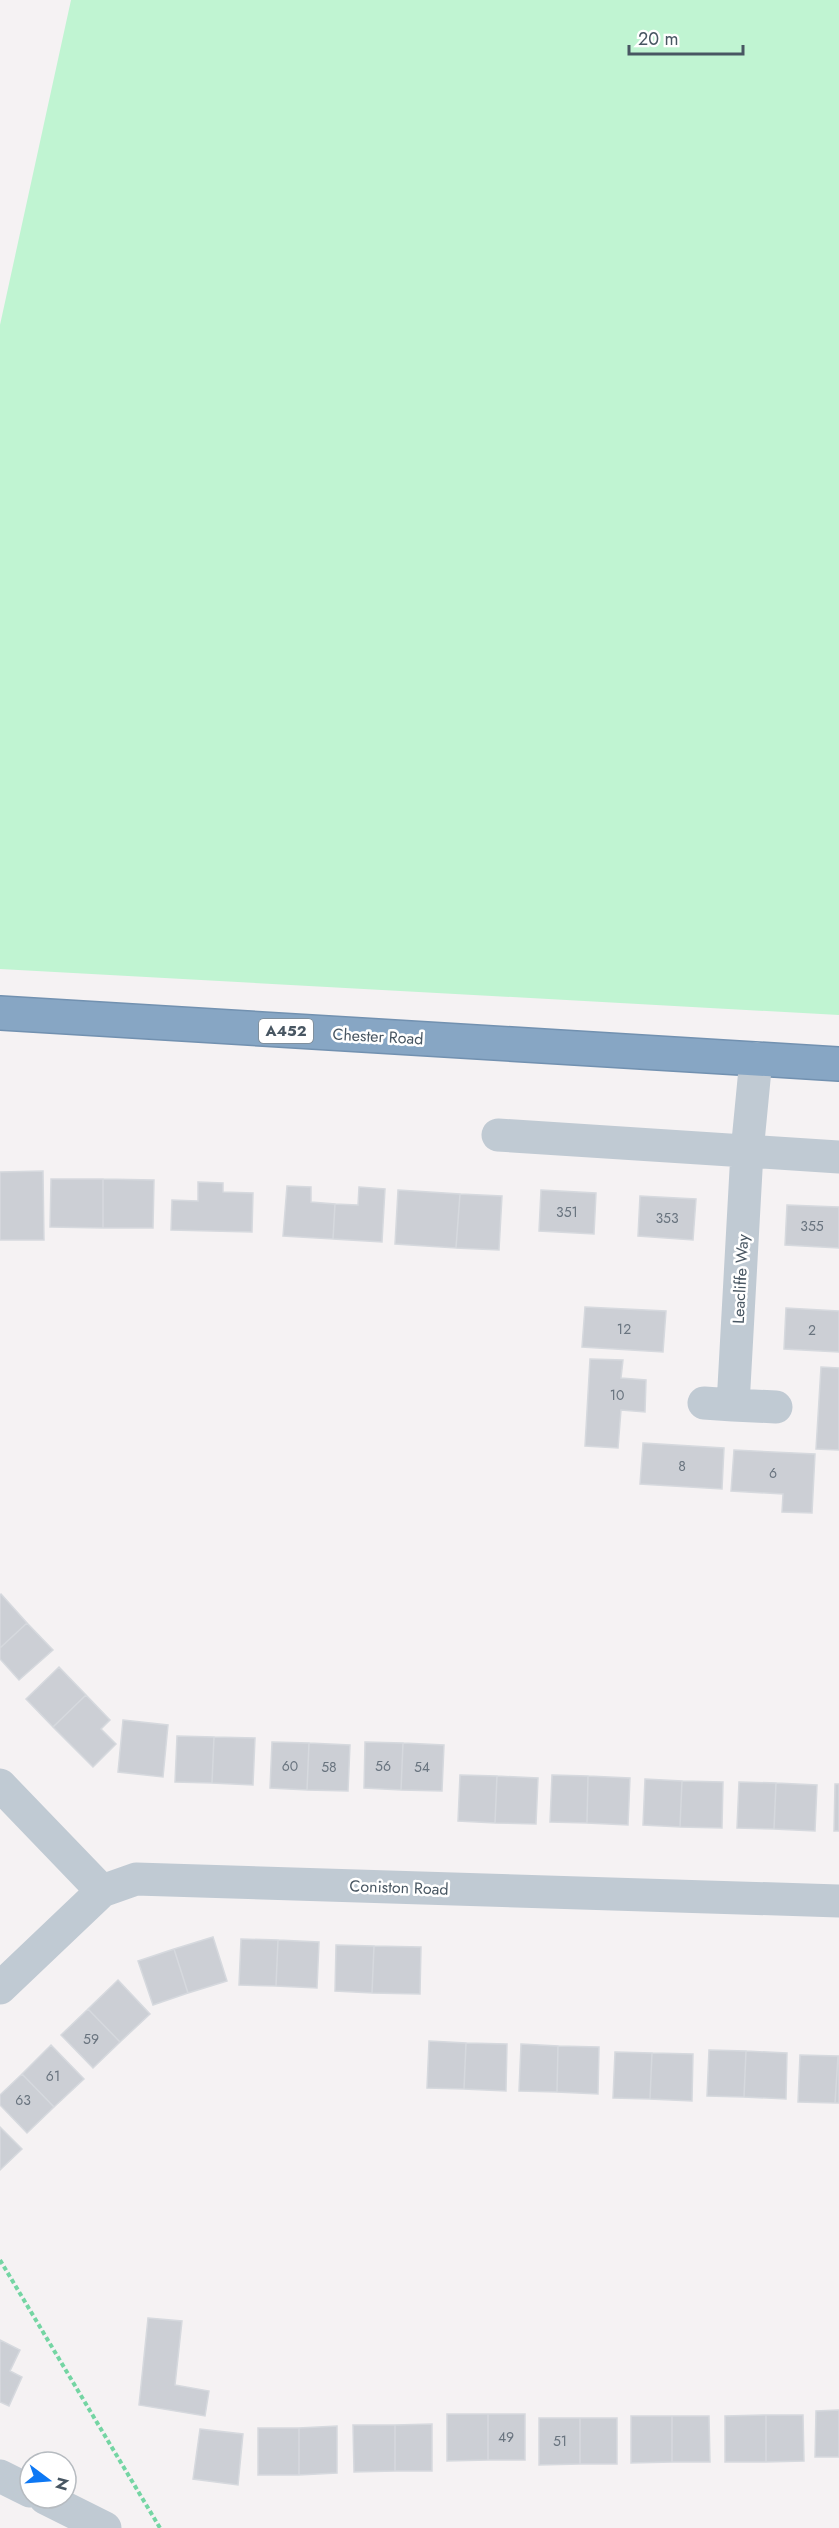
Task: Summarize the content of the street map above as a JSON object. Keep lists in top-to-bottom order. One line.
{"streets":{"highway":["A452","Chester Road"],"street":["Leacliffe Way","Coniston Road"]},"house_numbers":["351","353","355","12","2","10","8","6","60","56","58","54","59","61","63","49","51"],"scale_bar":"20 m","north":"right"}
